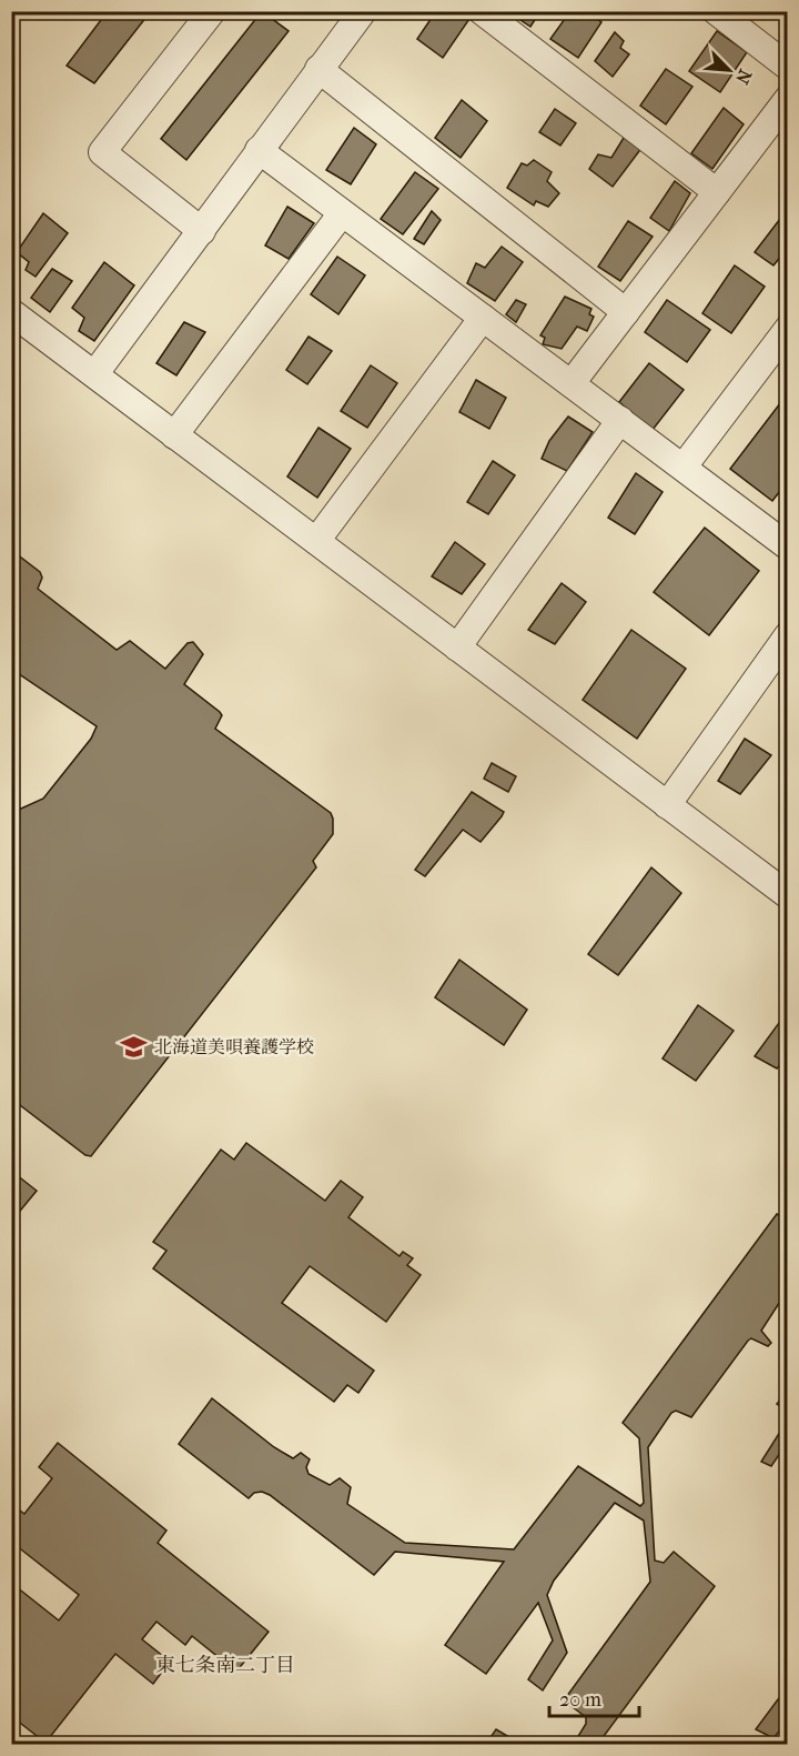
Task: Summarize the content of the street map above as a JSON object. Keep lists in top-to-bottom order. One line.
{"districts":["東七条南二丁目"],"places":{"school or university":["北海道美唄養護学校"]},"scale_bar":"20 m","north":"bottom right"}
